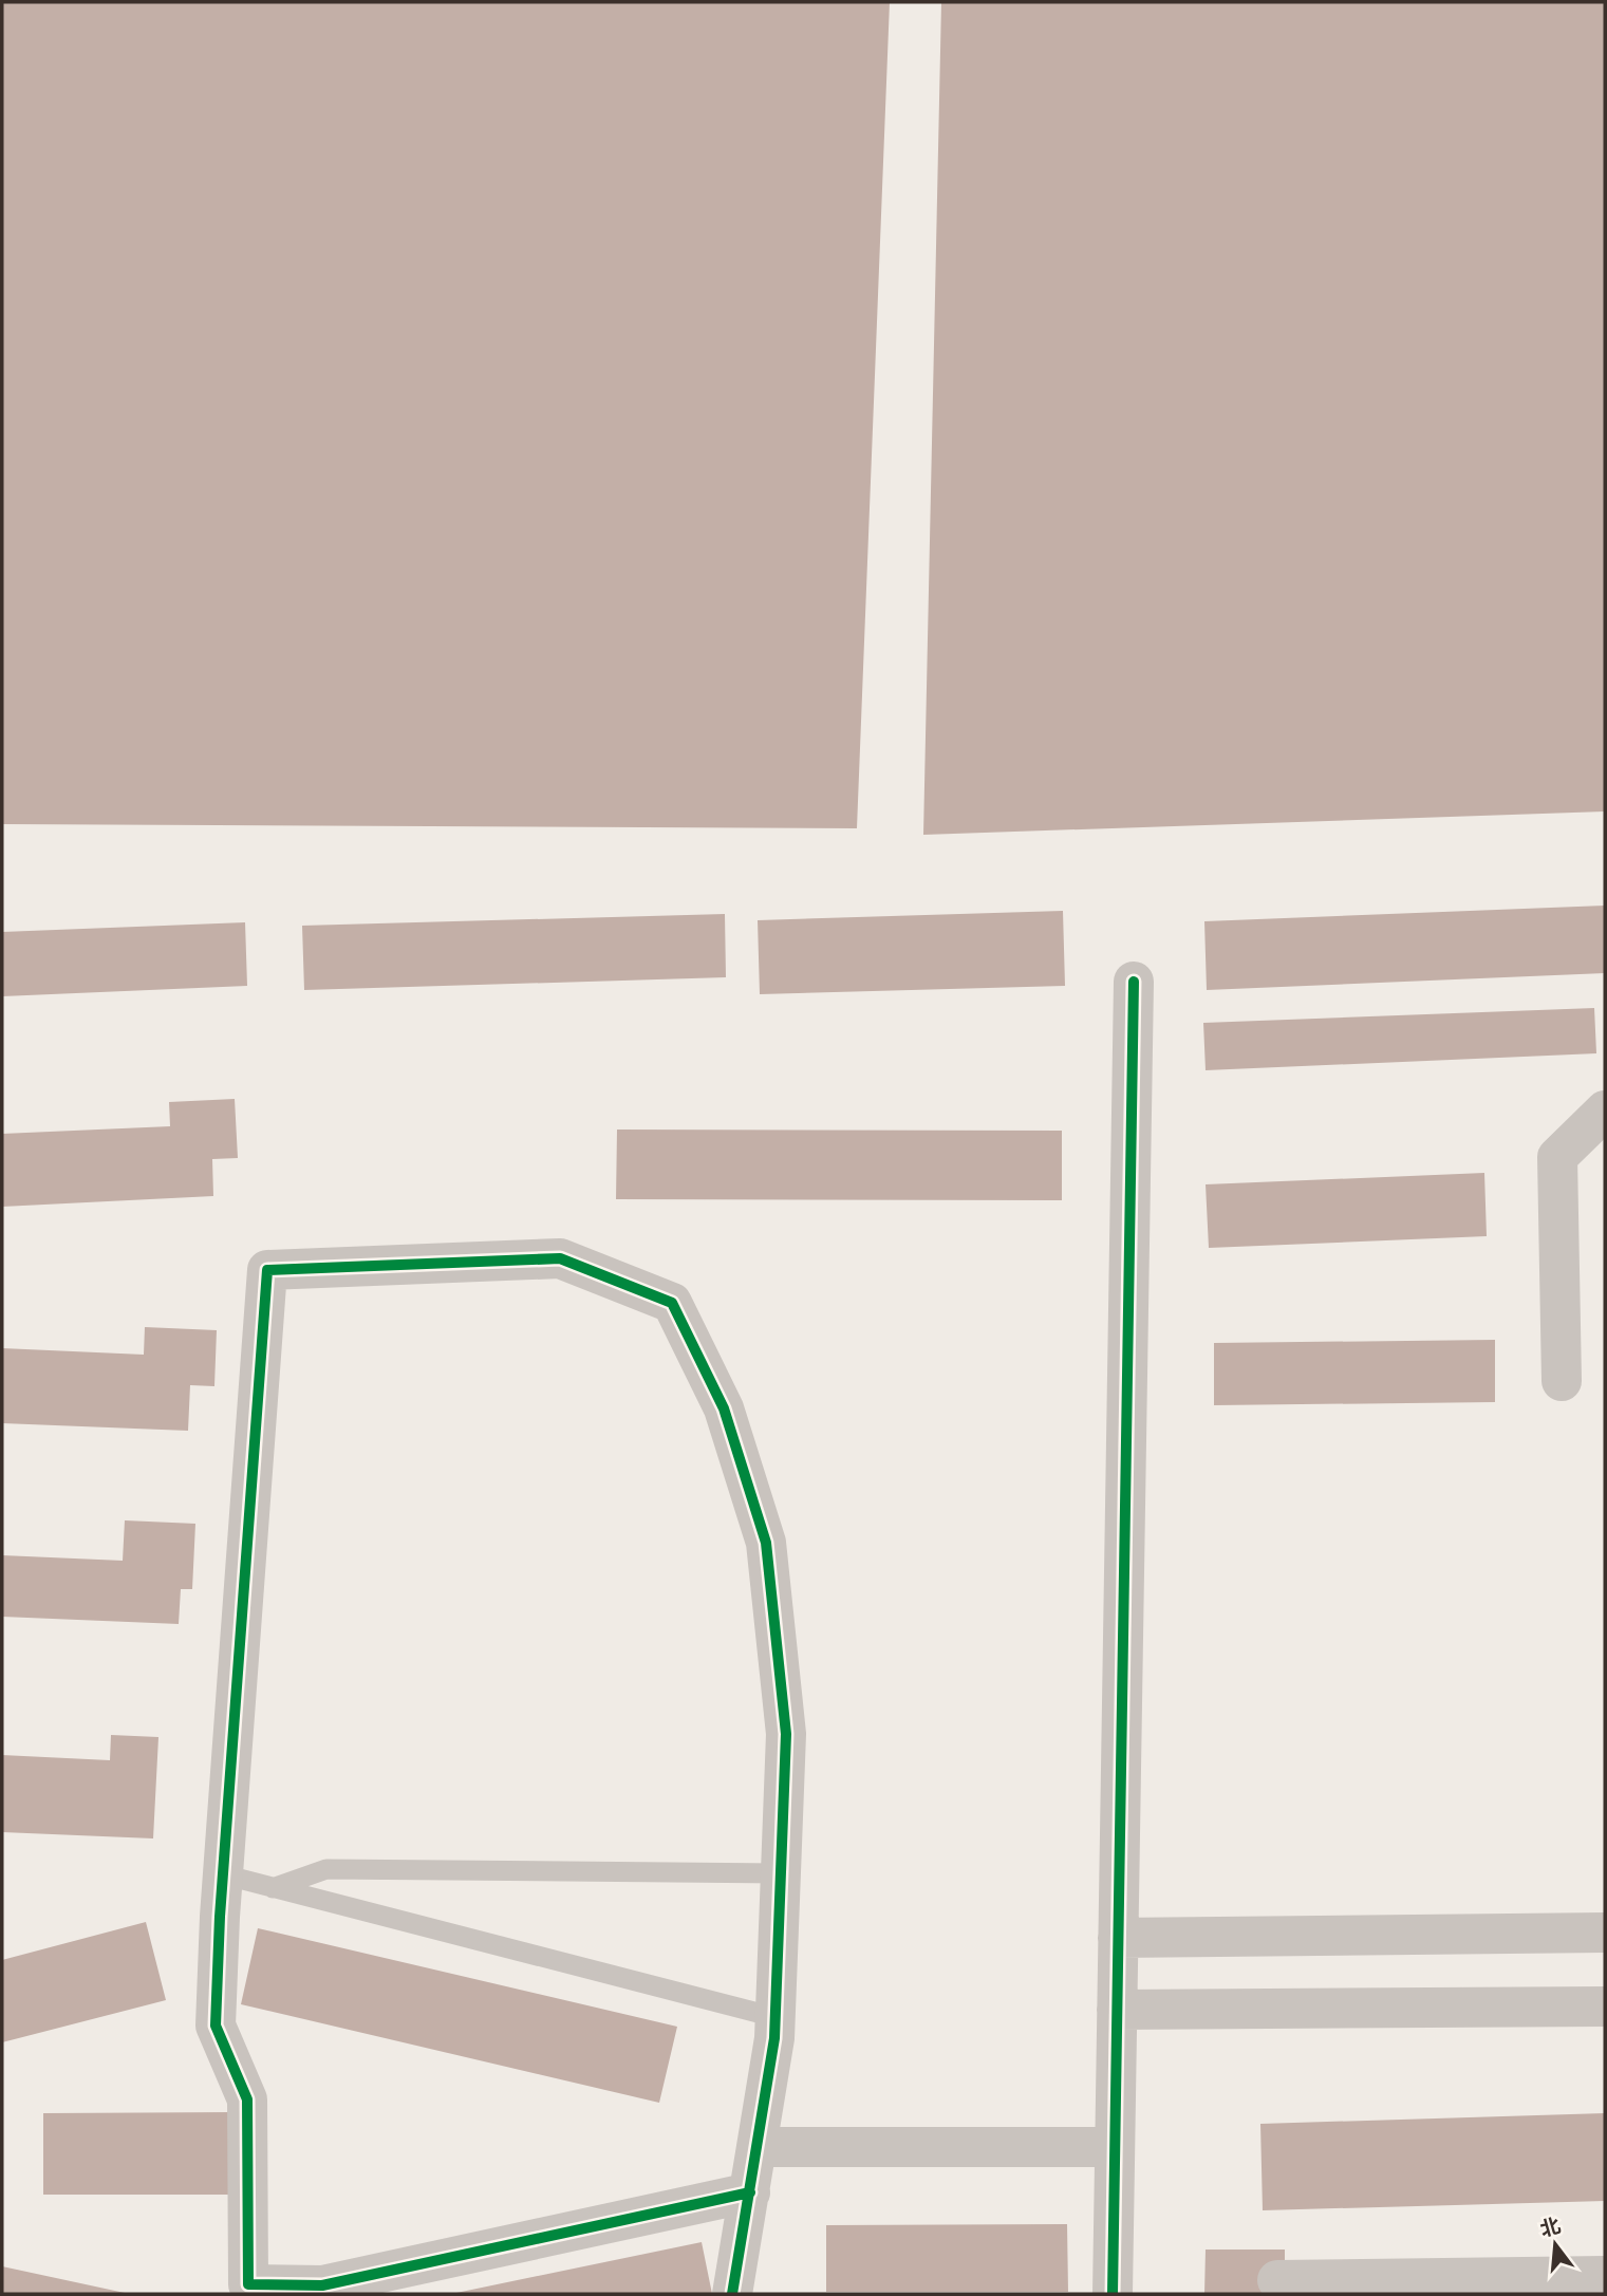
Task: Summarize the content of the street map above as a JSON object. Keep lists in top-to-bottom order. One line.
{"north":"top"}
